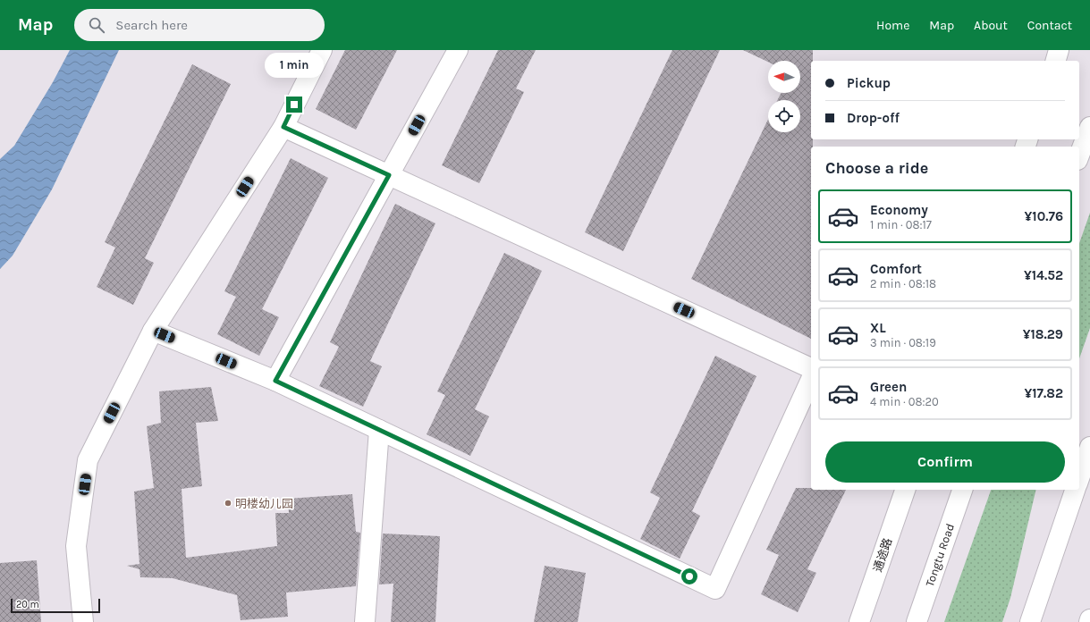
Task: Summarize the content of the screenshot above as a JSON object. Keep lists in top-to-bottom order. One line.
{"streets":{"main road":["通途路","Tongtu Road"]},"places":["明楼幼儿园"],"scale_bar":"20 m","north":"left","page":{"header":"Map","search":"Search here","nav":["Home","Map","About","Contact"],"bubble":"1 min","banner":["Pickup","Drop-off"],"heading":"Choose a ride","list":[{"name":"Economy","note":"1 min · 08:17","value":"¥10.76"},{"name":"Comfort","note":"2 min · 08:18","value":"¥14.52"},{"name":"XL","note":"3 min · 08:19","value":"¥18.29"},{"name":"Green","note":"4 min · 08:20","value":"¥17.82"}],"buttons":"Confirm","scale":"20 m"}}
